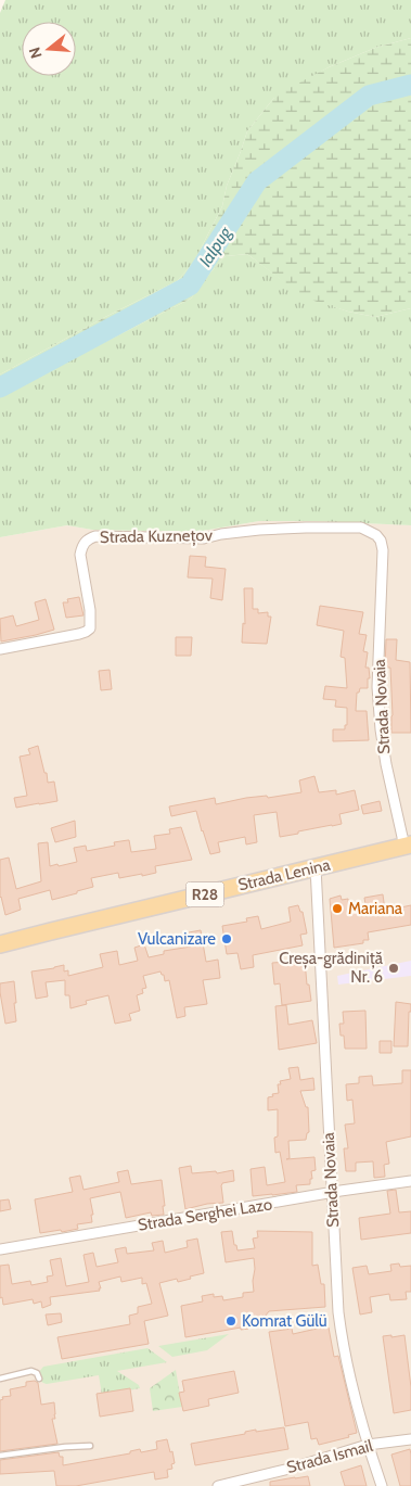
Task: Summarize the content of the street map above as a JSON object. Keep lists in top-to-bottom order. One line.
{"streets":{"main road":["Strada Lenina","R28"],"street":["Strada Kuznețov","Strada Novaia","Strada Serghei Lazo","Strada Ismail"]},"crossings":[["Strada Kuznețov","Strada Novaia"],["Strada Novaia","Strada Lenina"],["Strada Novaia","Strada Serghei Lazo"],["Strada Novaia","Strada Ismail"]],"water":["Ialpug"],"places":["Mariana","Vulcanizare","Creșa-grădiniță Nr. 6","Komrat Gülü"],"north":"left"}
